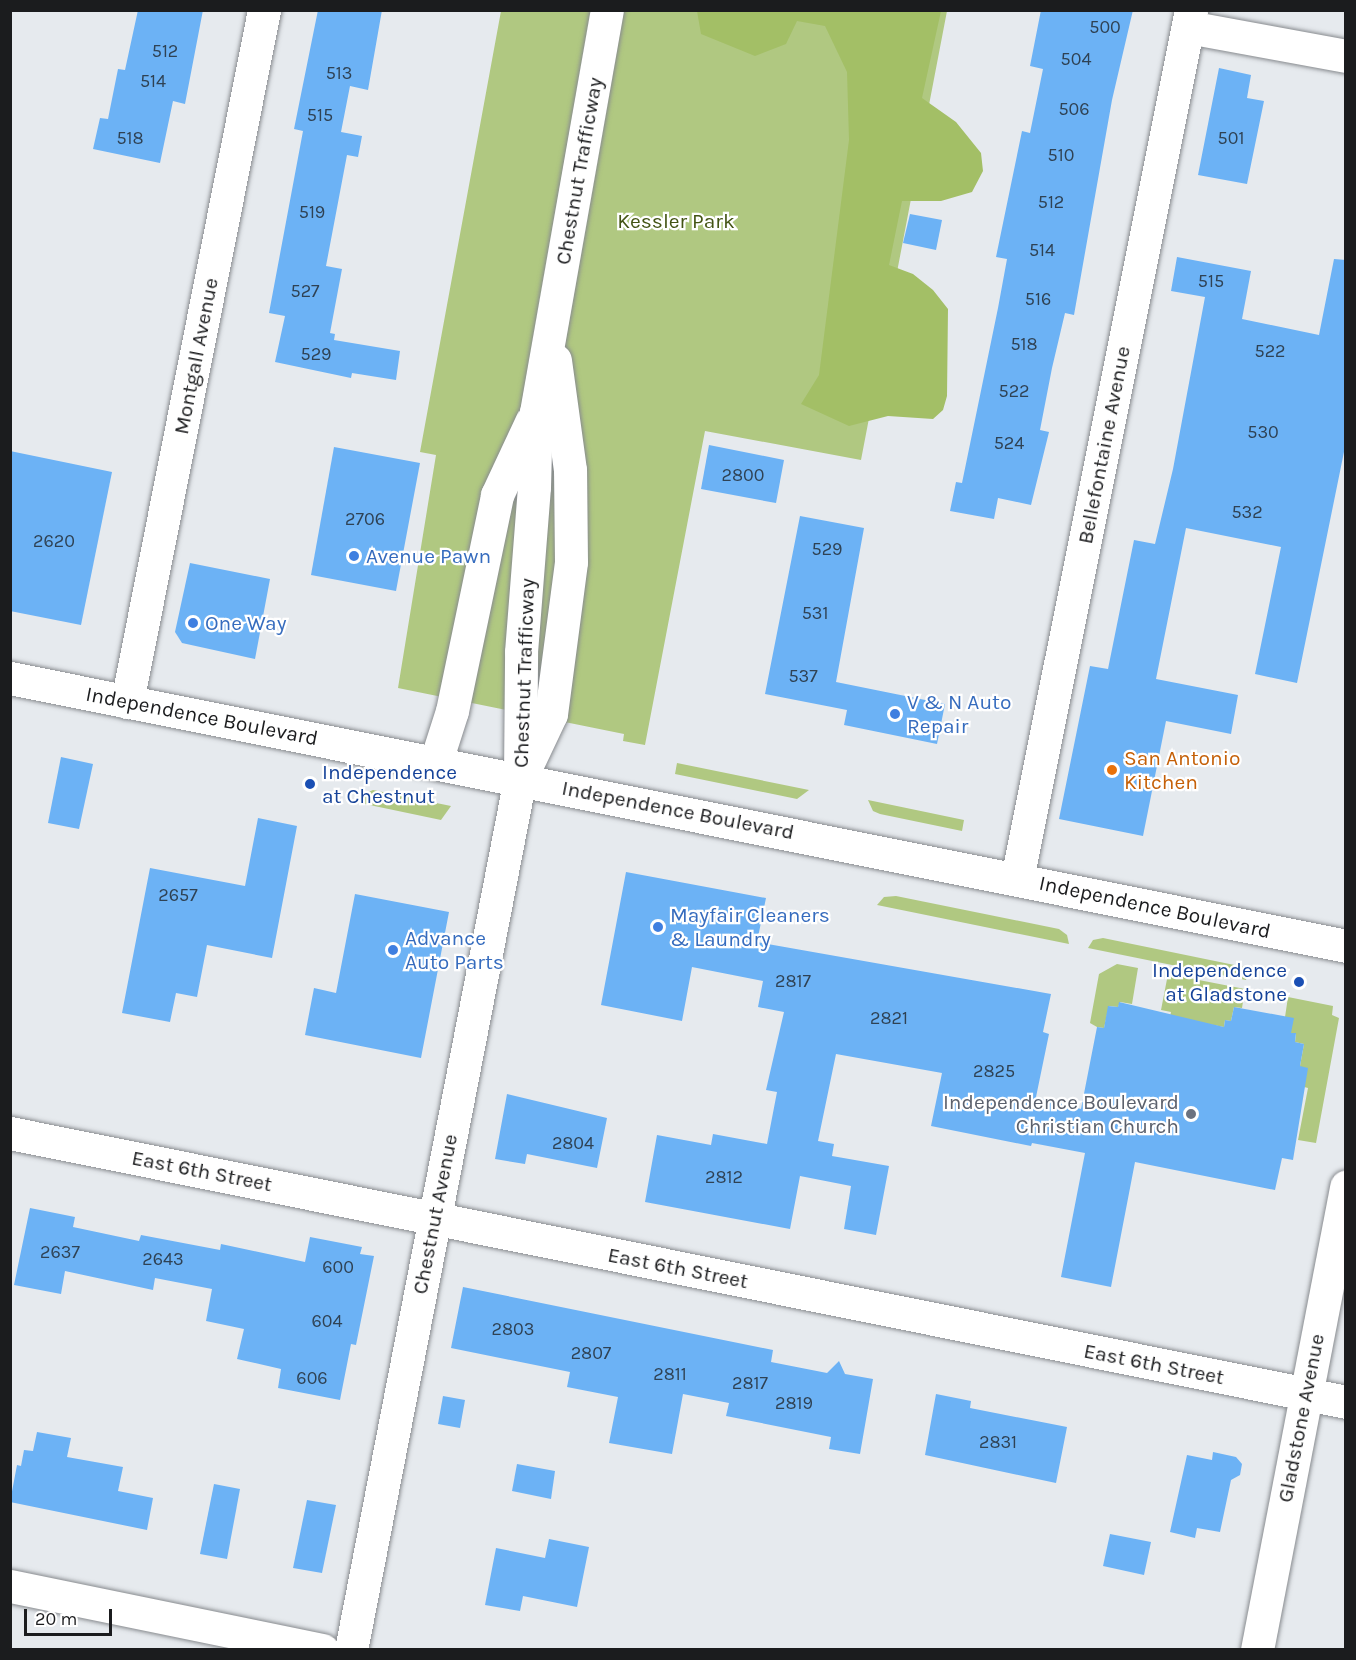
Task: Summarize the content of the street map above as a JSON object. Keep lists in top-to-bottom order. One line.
{"streets":{"street":["Chestnut Trafficway","Montgall Avenue","Bellefontaine Avenue","Independence Boulevard","East 6th Street","Chestnut Avenue","Gladstone Avenue"]},"crossings":[["Chestnut Trafficway","Independence Boulevard"],["Chestnut Trafficway","Chestnut Avenue"],["Montgall Avenue","Independence Boulevard"],["Bellefontaine Avenue","Independence Boulevard"],["Independence Boulevard","Chestnut Avenue"],["East 6th Street","Chestnut Avenue"],["East 6th Street","Gladstone Avenue"]],"parks":["Kessler Park"],"places":["Avenue Pawn","One Way","V & N Auto Repair","San Antonio Kitchen","Independence at Chestnut","Mayfair Cleaners & Laundry","Advance Auto Parts","Independence at Gladstone","Independence Boulevard Christian Church"],"house_numbers":["500","512","504","513","514","506","515","518","501","510","512","519","514","515","527","516","518","522","529","522","530","524","2800","532","2706","2620","529","531","537","2657","2817","2821","2825","2804","2812","2637","2643","600","604","2803","2807","2811","606","2817","2819","2831"],"scale_bar":"20 m"}
